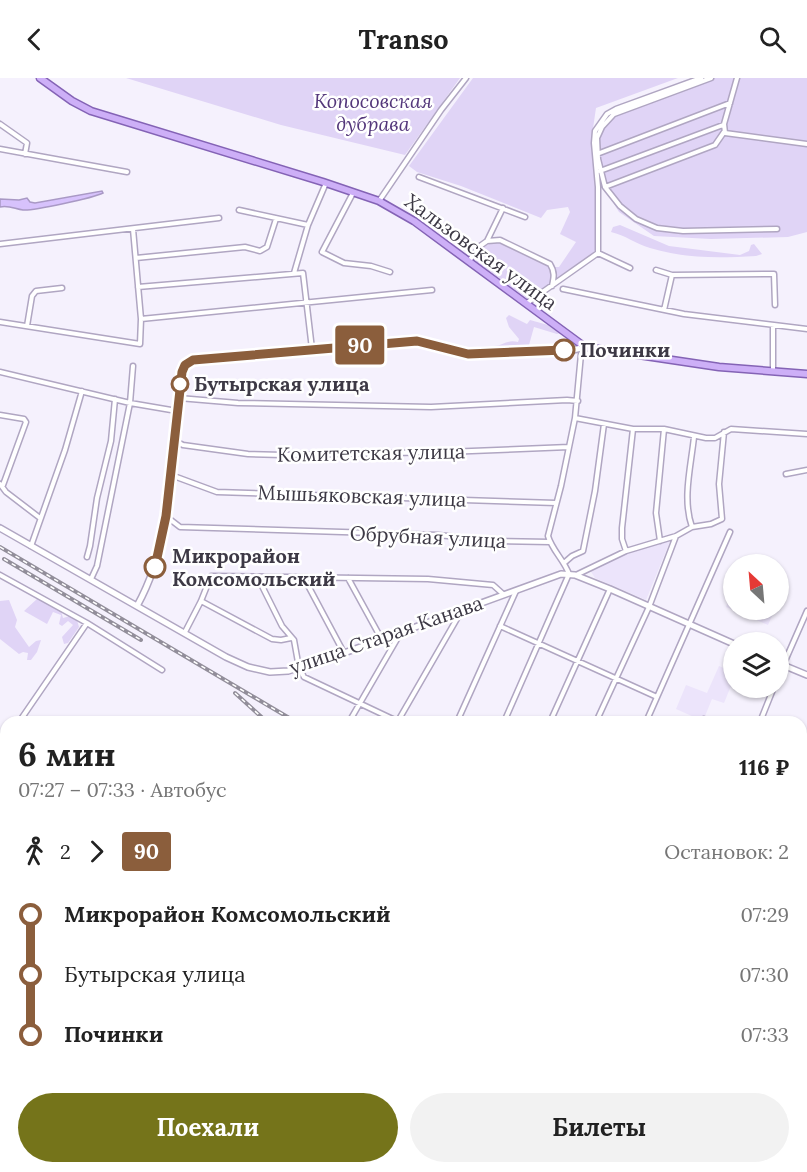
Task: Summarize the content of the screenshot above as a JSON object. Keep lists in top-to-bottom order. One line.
{"streets":{"main road":["Хальзовская улица"],"street":["Комитетская улица","Мышьяковская улица","Обрубная улица","улица Старая Канава"]},"parks":["Копосовская дубрава"],"places":["Починки","Бутырская улица","Микрорайон Комсомольский"],"lines":["bus line 90"],"north":"top left","page":{"header":"Transo","on_map":"90","heading":["6 мин","07:27 – 07:33 · Автобус","116 ₽"],"legs":["2","90","Остановок: 2"],"list":[{"name":"Микрорайон Комсомольский","value":"07:29"},{"name":"Бутырская улица","value":"07:30"},{"name":"Починки","value":"07:33"}],"buttons":["Поехали","Билеты"]}}
